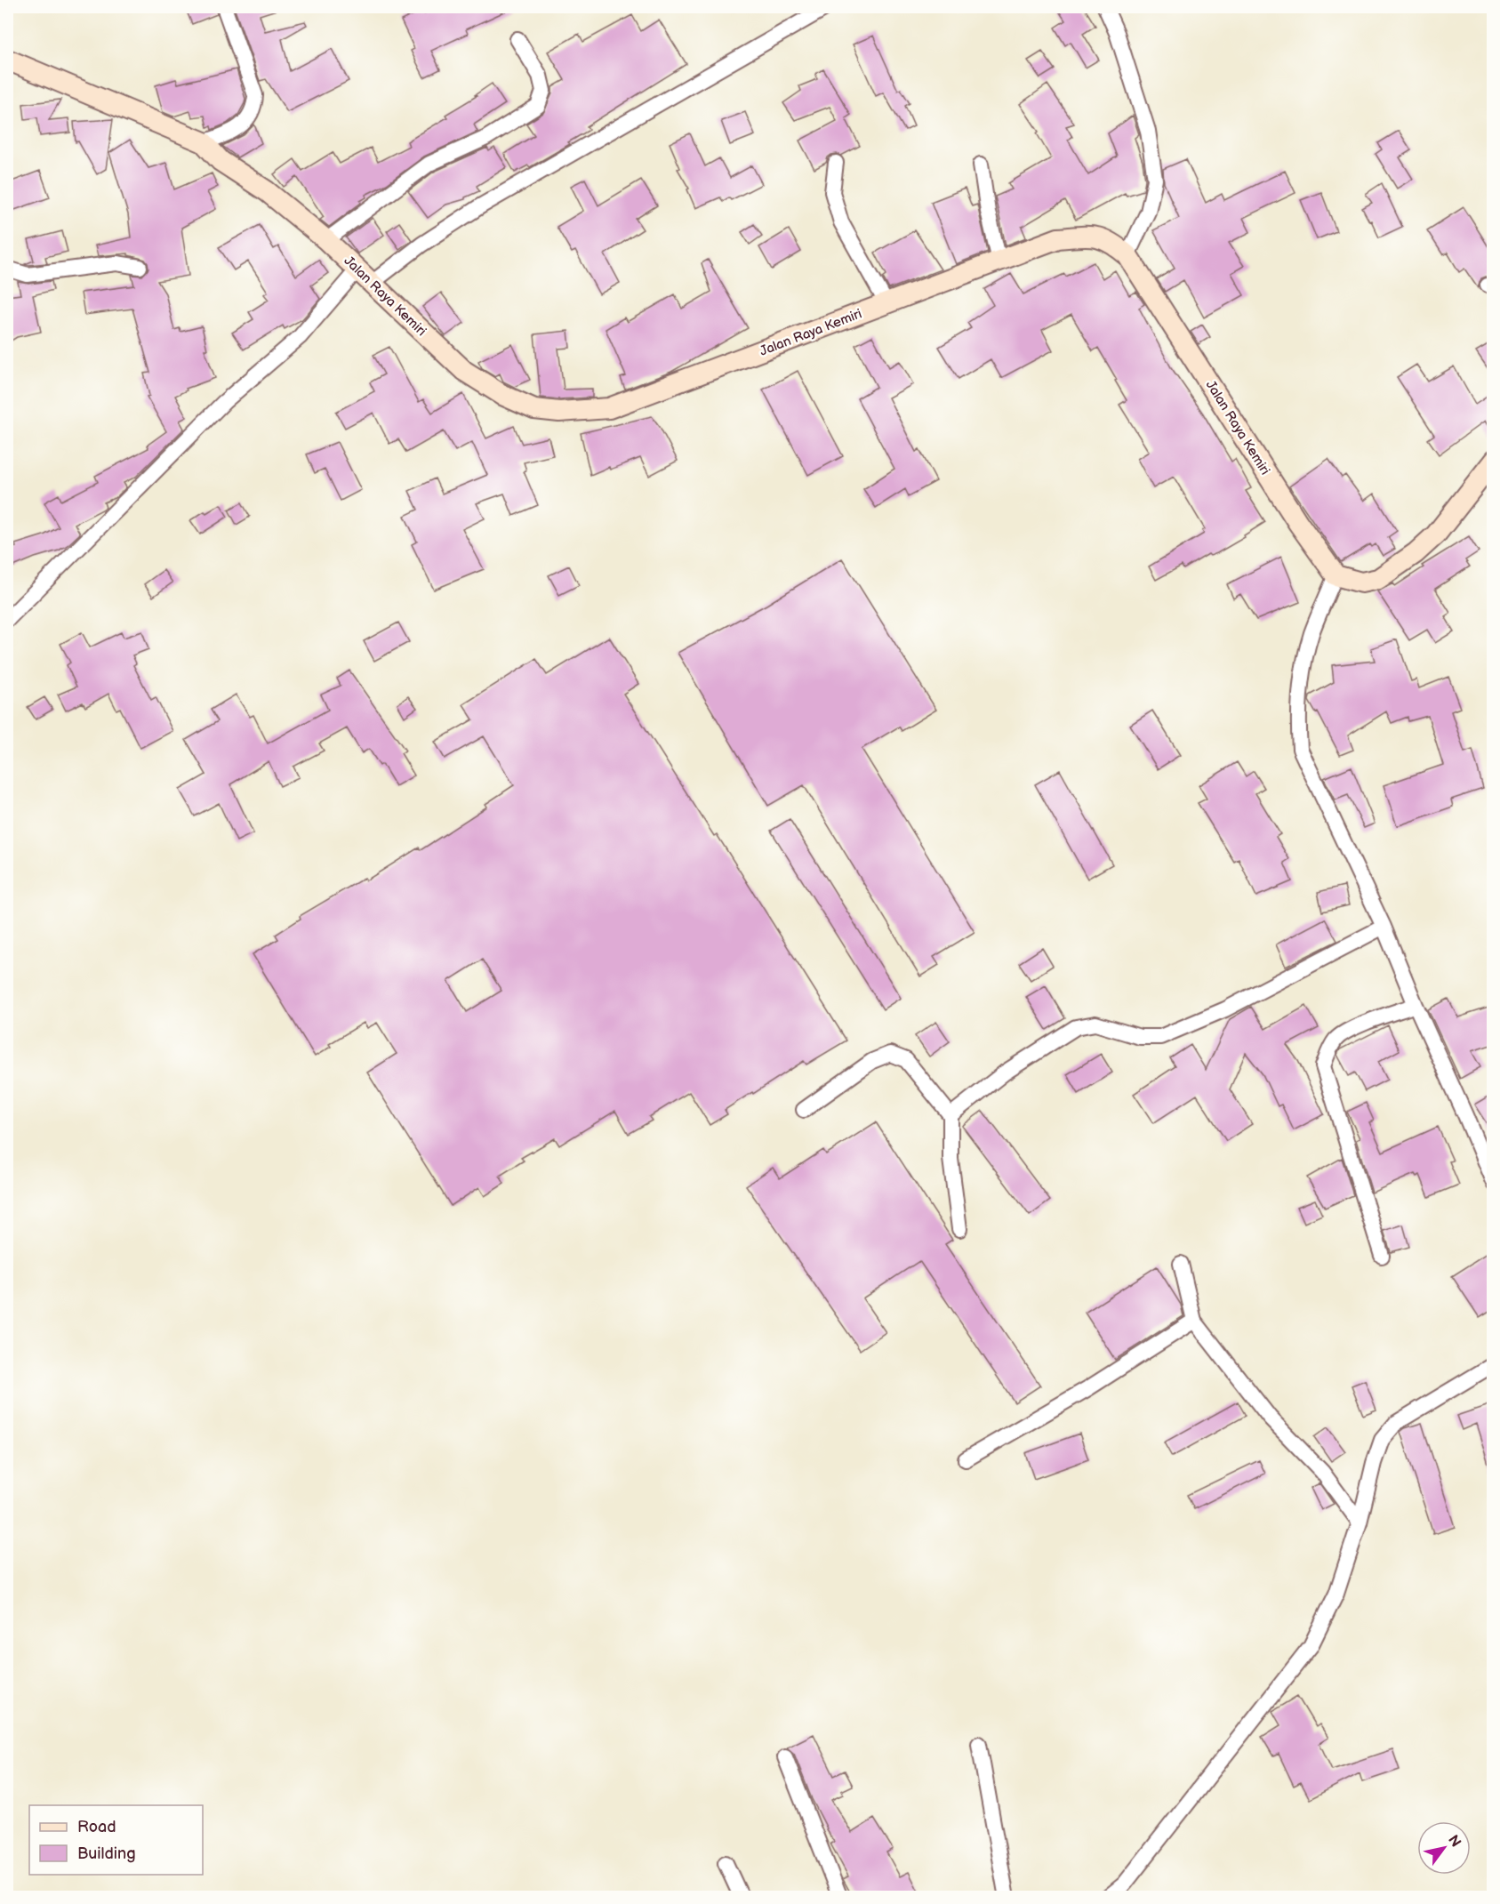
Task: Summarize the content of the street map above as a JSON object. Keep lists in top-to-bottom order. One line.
{"streets":{"street":["Jalan Raya Kemiri"]},"legend":["Road","Building"],"north":"top right"}
